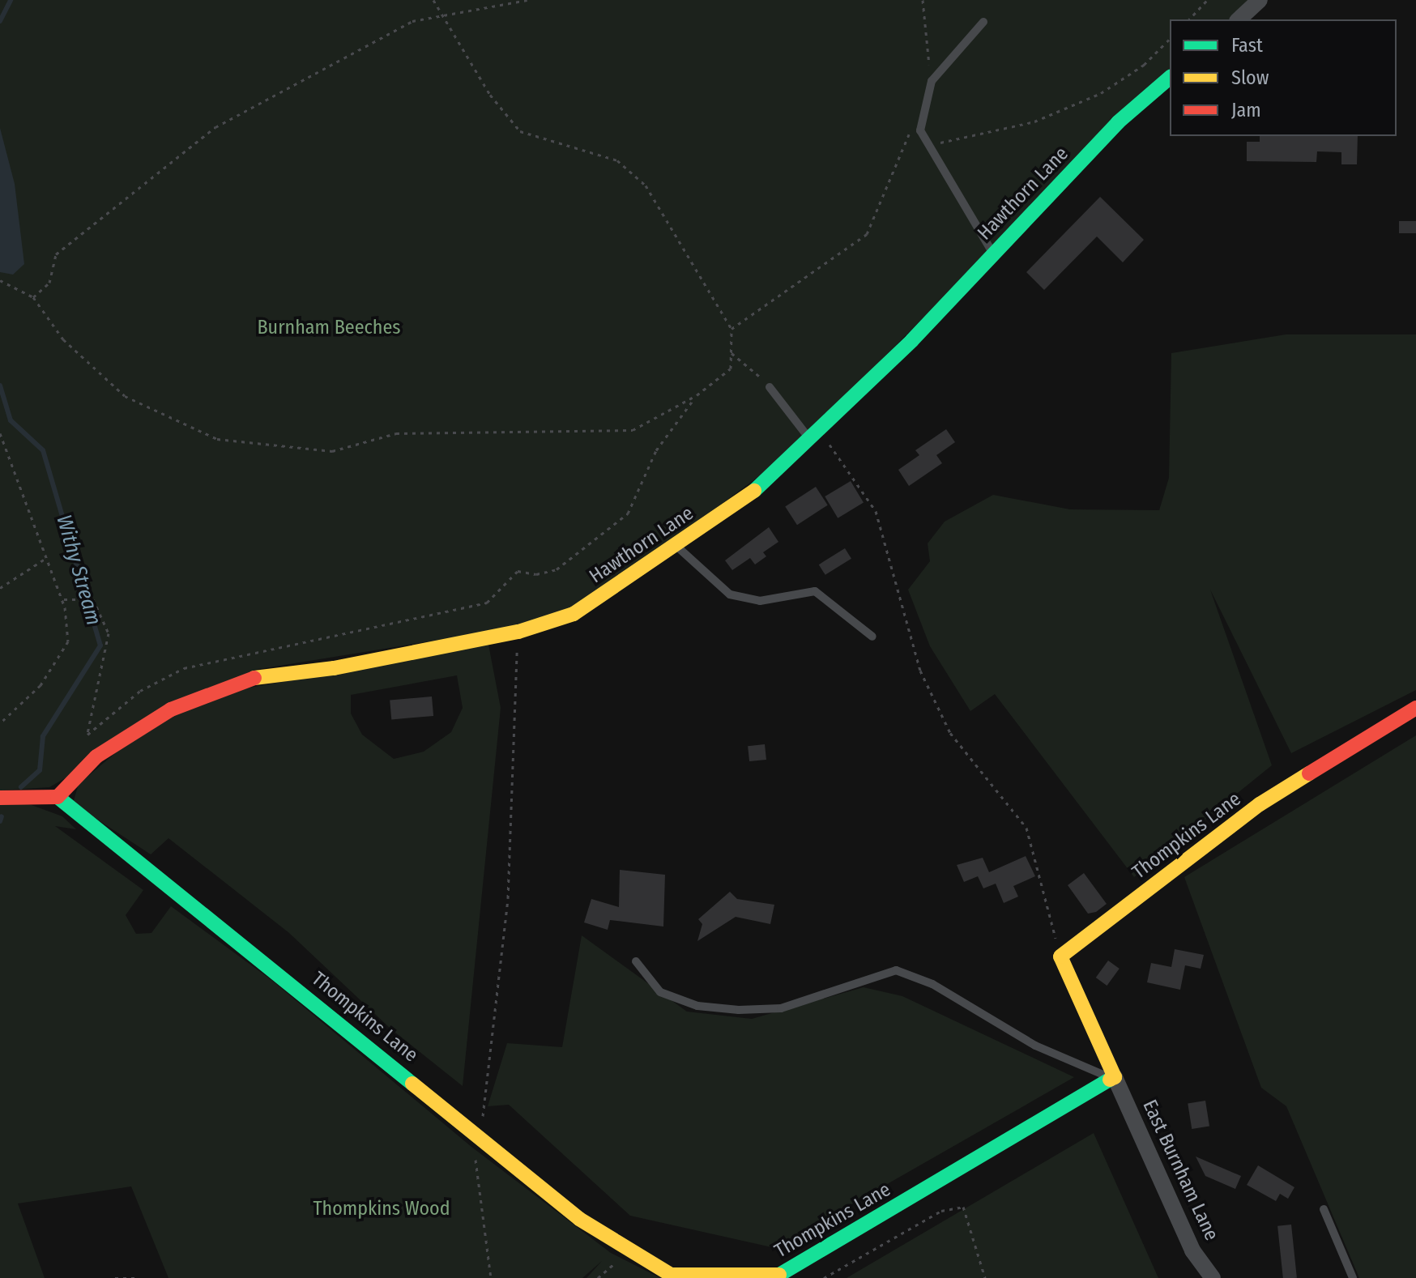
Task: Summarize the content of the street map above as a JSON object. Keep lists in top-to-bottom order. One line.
{"streets":{"street":["Hawthorn Lane","Thompkins Lane","East Burnham Lane"]},"crossings":[["Hawthorn Lane","Thompkins Lane"],["Thompkins Lane","East Burnham Lane"]],"water":["Withy Stream"],"parks":["Burnham Beeches","Thompkins Wood"],"legend":["Fast","Slow","Jam"]}
